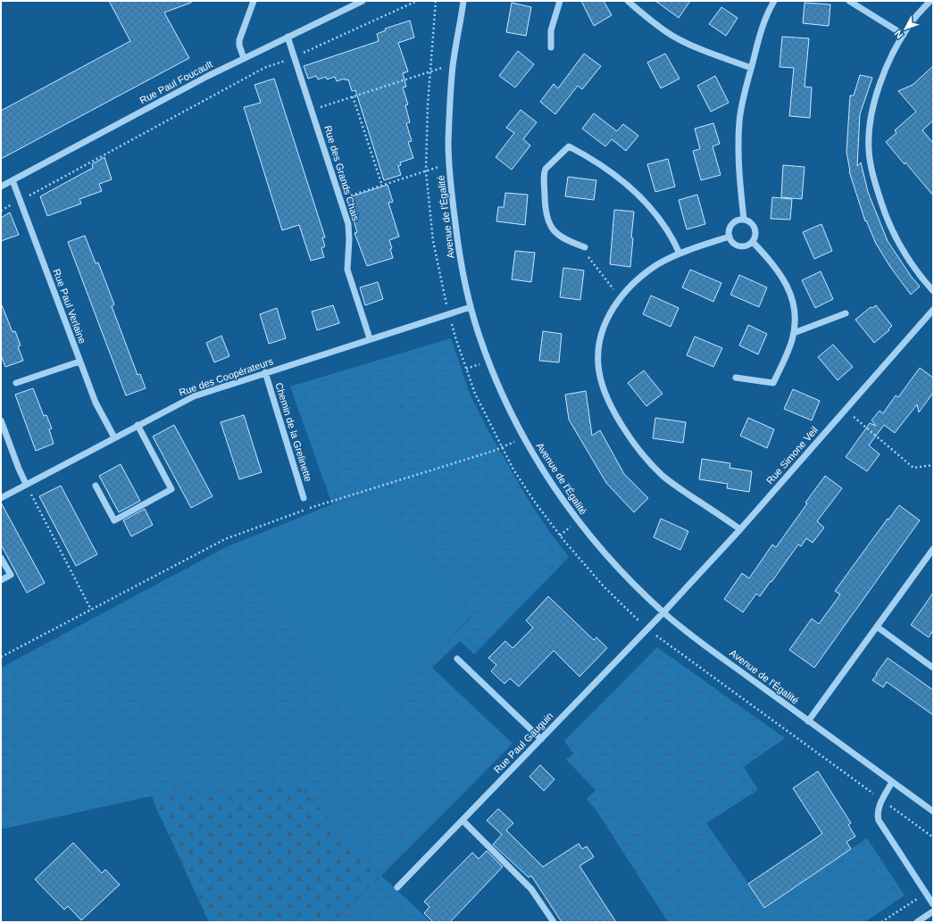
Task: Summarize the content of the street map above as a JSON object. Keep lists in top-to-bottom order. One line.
{"streets":{"street":["Rue Paul Foucault","Rue des Grands Chais","Avenue de l'Égalité","Rue Paul Verlaine","Rue des Coopérateurs","Chemin de la Grelinette","Rue Simone Veil","Rue Paul Gauguin"]},"crossings":[["Rue Paul Foucault","Rue des Grands Chais"],["Rue Paul Foucault","Rue Paul Verlaine"],["Rue des Grands Chais","Rue des Coopérateurs"],["Avenue de l'Égalité","Rue des Coopérateurs"],["Avenue de l'Égalité","Rue Simone Veil"],["Avenue de l'Égalité","Rue Paul Gauguin"],["Rue Paul Verlaine","Rue des Coopérateurs"],["Rue des Coopérateurs","Chemin de la Grelinette"],["Rue Simone Veil","Rue Paul Gauguin"]],"north":"bottom left"}
